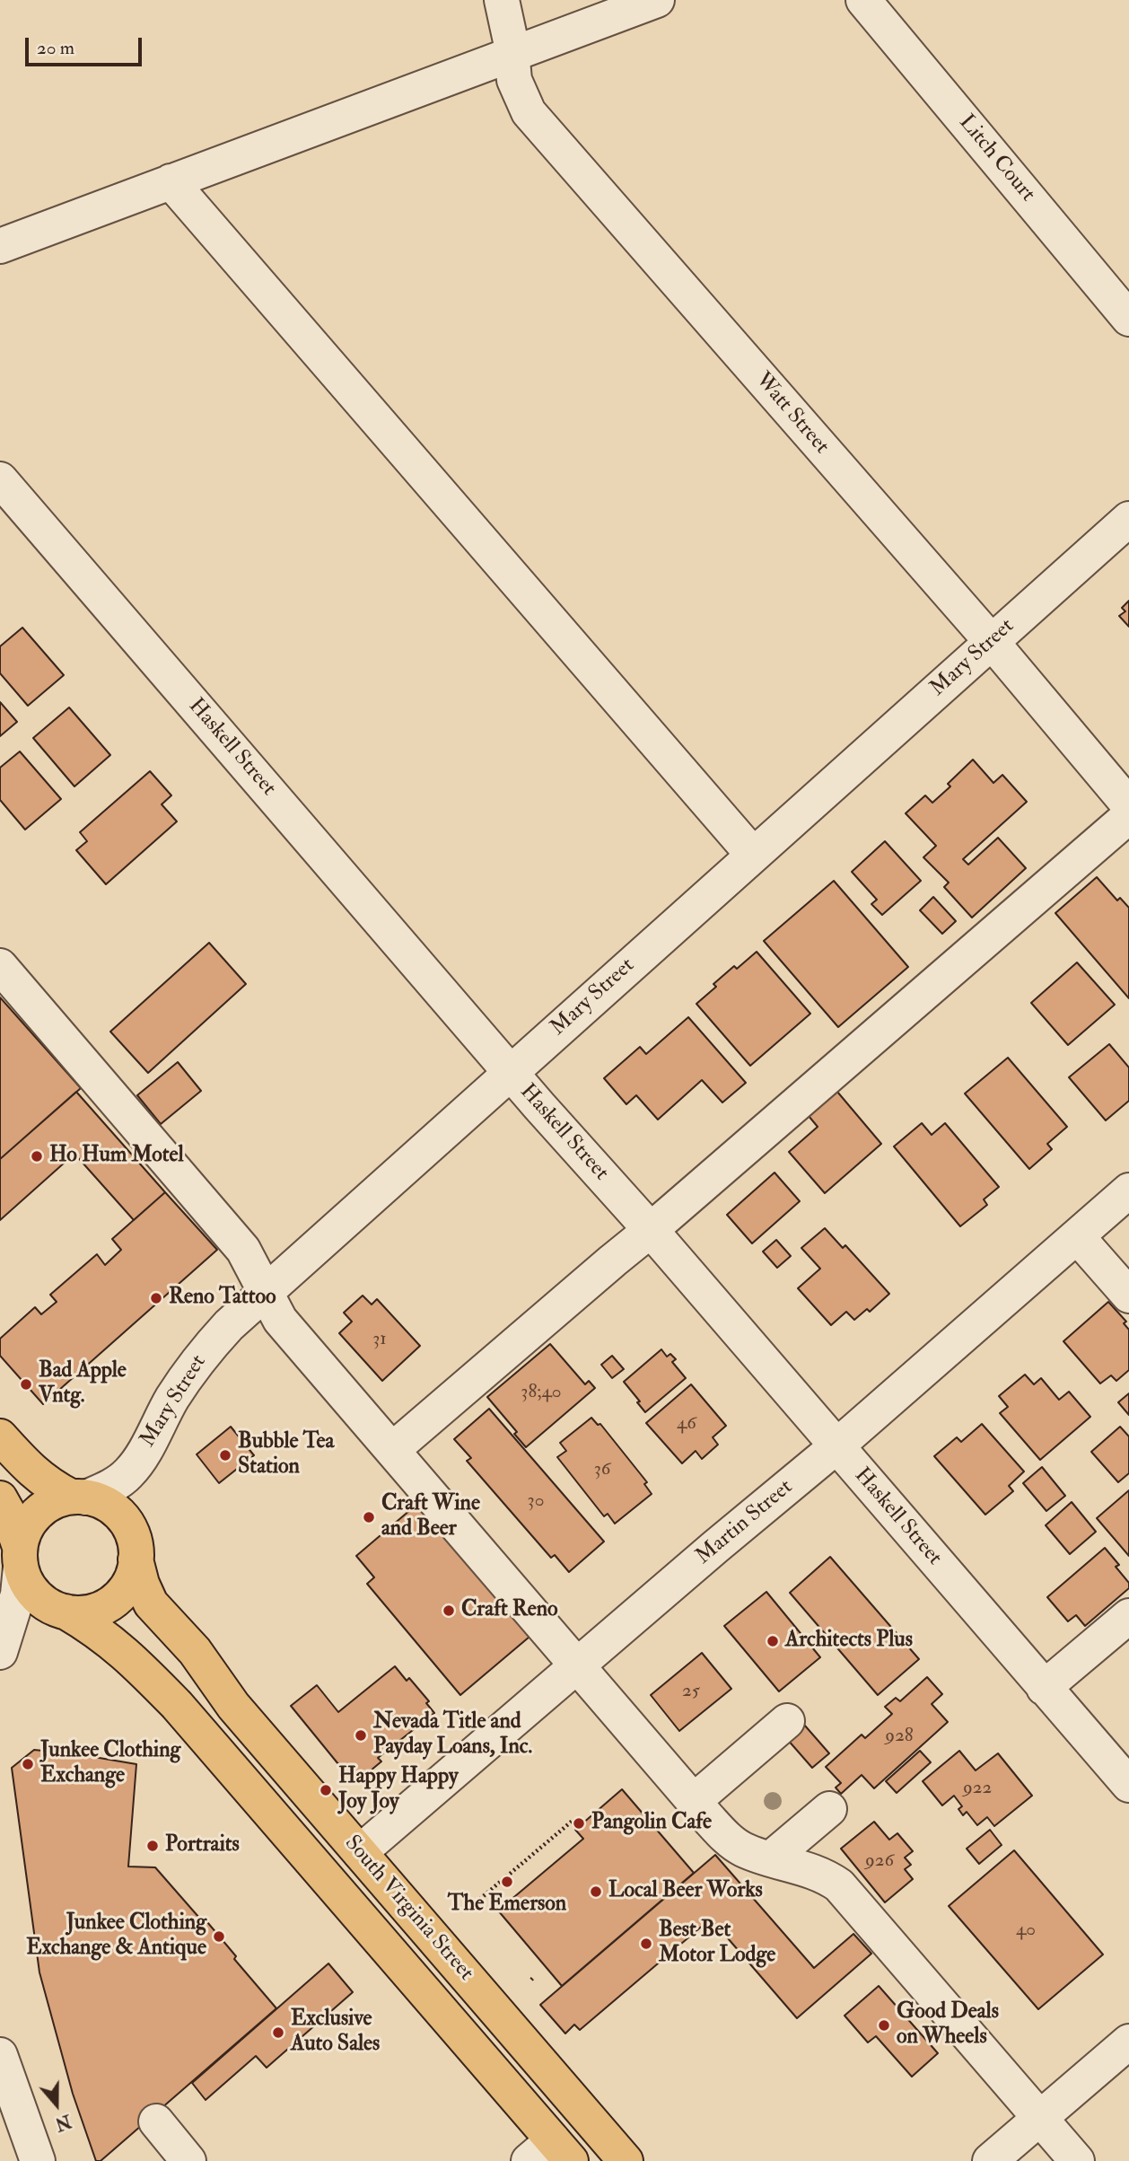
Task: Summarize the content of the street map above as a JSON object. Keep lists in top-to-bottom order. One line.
{"streets":{"main road":["South Virginia Street"],"street":["Litch Court","Watt Street","Mary Street","Haskell Street","Martin Street"]},"crossings":[["Watt Street","Mary Street"],["Mary Street","Haskell Street"],["Mary Street","South Virginia Street"],["Haskell Street","Martin Street"],["Martin Street","South Virginia Street"]],"places":["Ho Hum Motel","Reno Tattoo","Bad Apple Vntg.","Bubble Tea Station","Craft Wine and Beer","Craft Reno","Architects Plus","Nevada Title and Payday Loans, Inc.","Junkee Clothing Exchange","Happy Happy Joy Joy","Pangolin Cafe","Portraits","The Emerson","Local Beer Works","Junkee Clothing Exchange & Antique","Best Bet Motor Lodge","Good Deals on Wheels","Exclusive Auto Sales"],"house_numbers":["31","38;40","46","36","30","25","928","922","926","40"],"scale_bar":"20 m","north":"bottom"}
